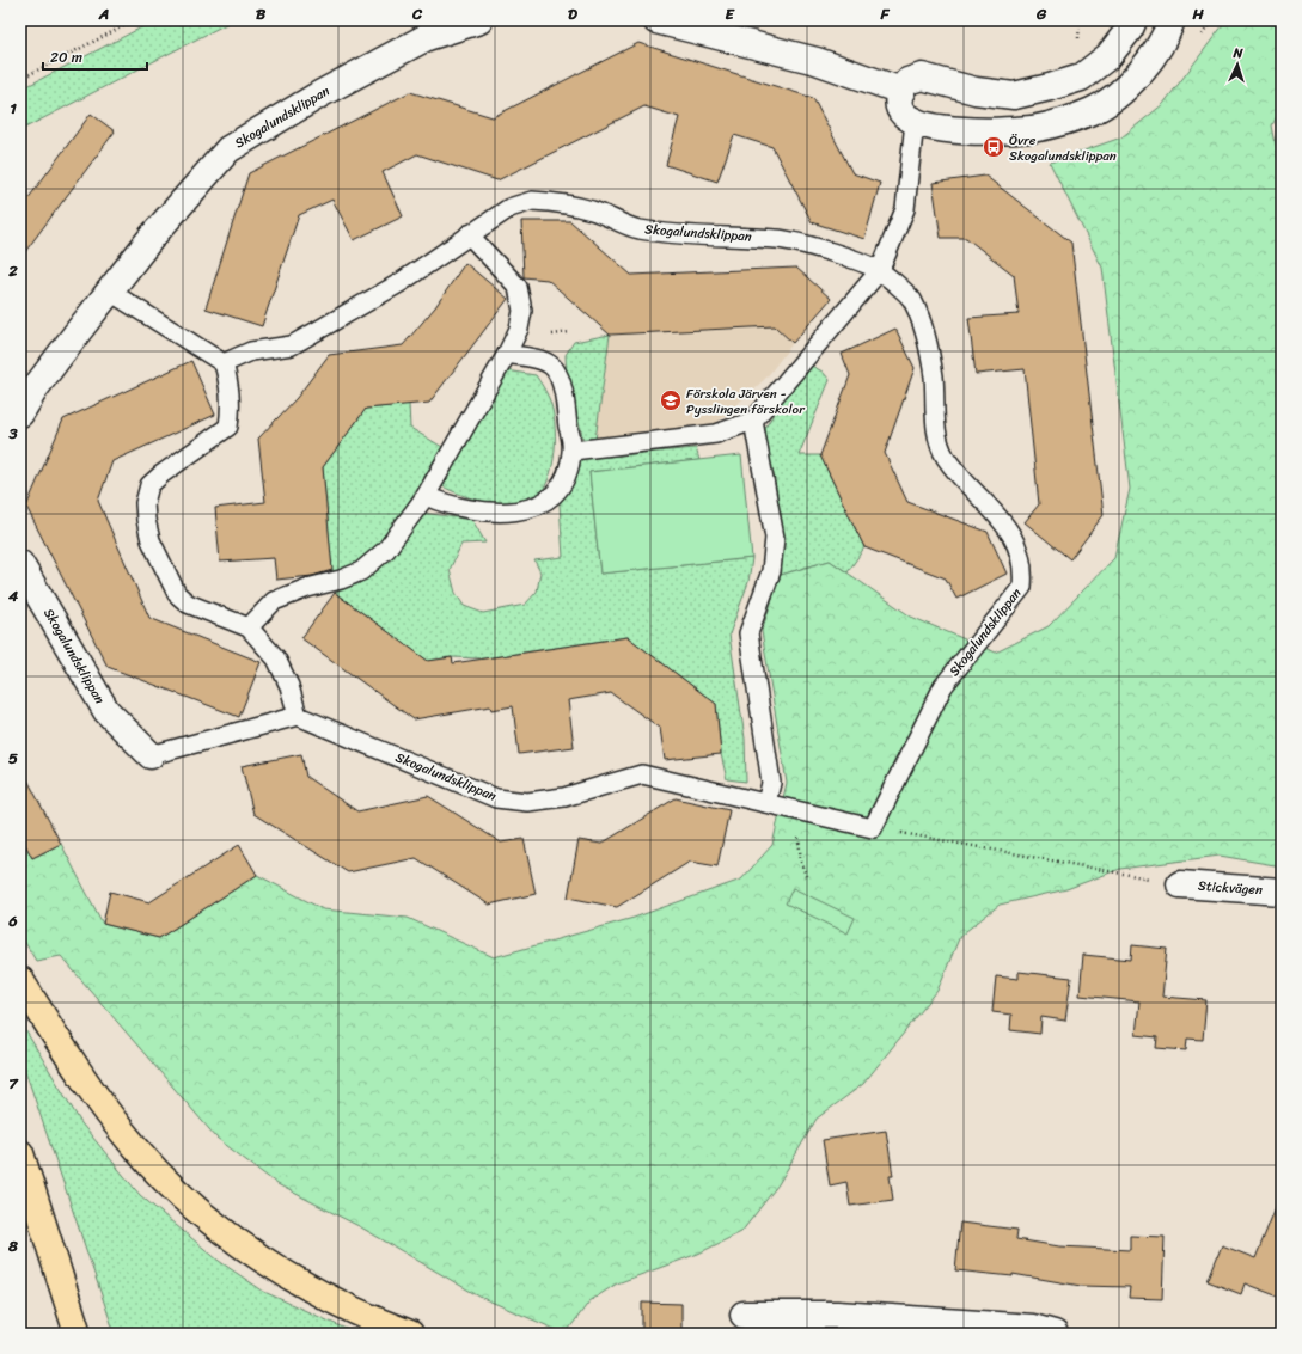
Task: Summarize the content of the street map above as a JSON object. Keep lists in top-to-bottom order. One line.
{"streets":{"street":["Skogalundsklippan","Stickvägen"]},"places":{"bus stop":["Övre Skogalundsklippan"],"school or university":["Förskola Järven - Pysslingen förskolor"]},"scale_bar":"20 m","north":"top","grid":{"columns":["A","B","C","D","E","F","G","H"],"rows":["1","2","3","4","5","6","7","8"]}}
